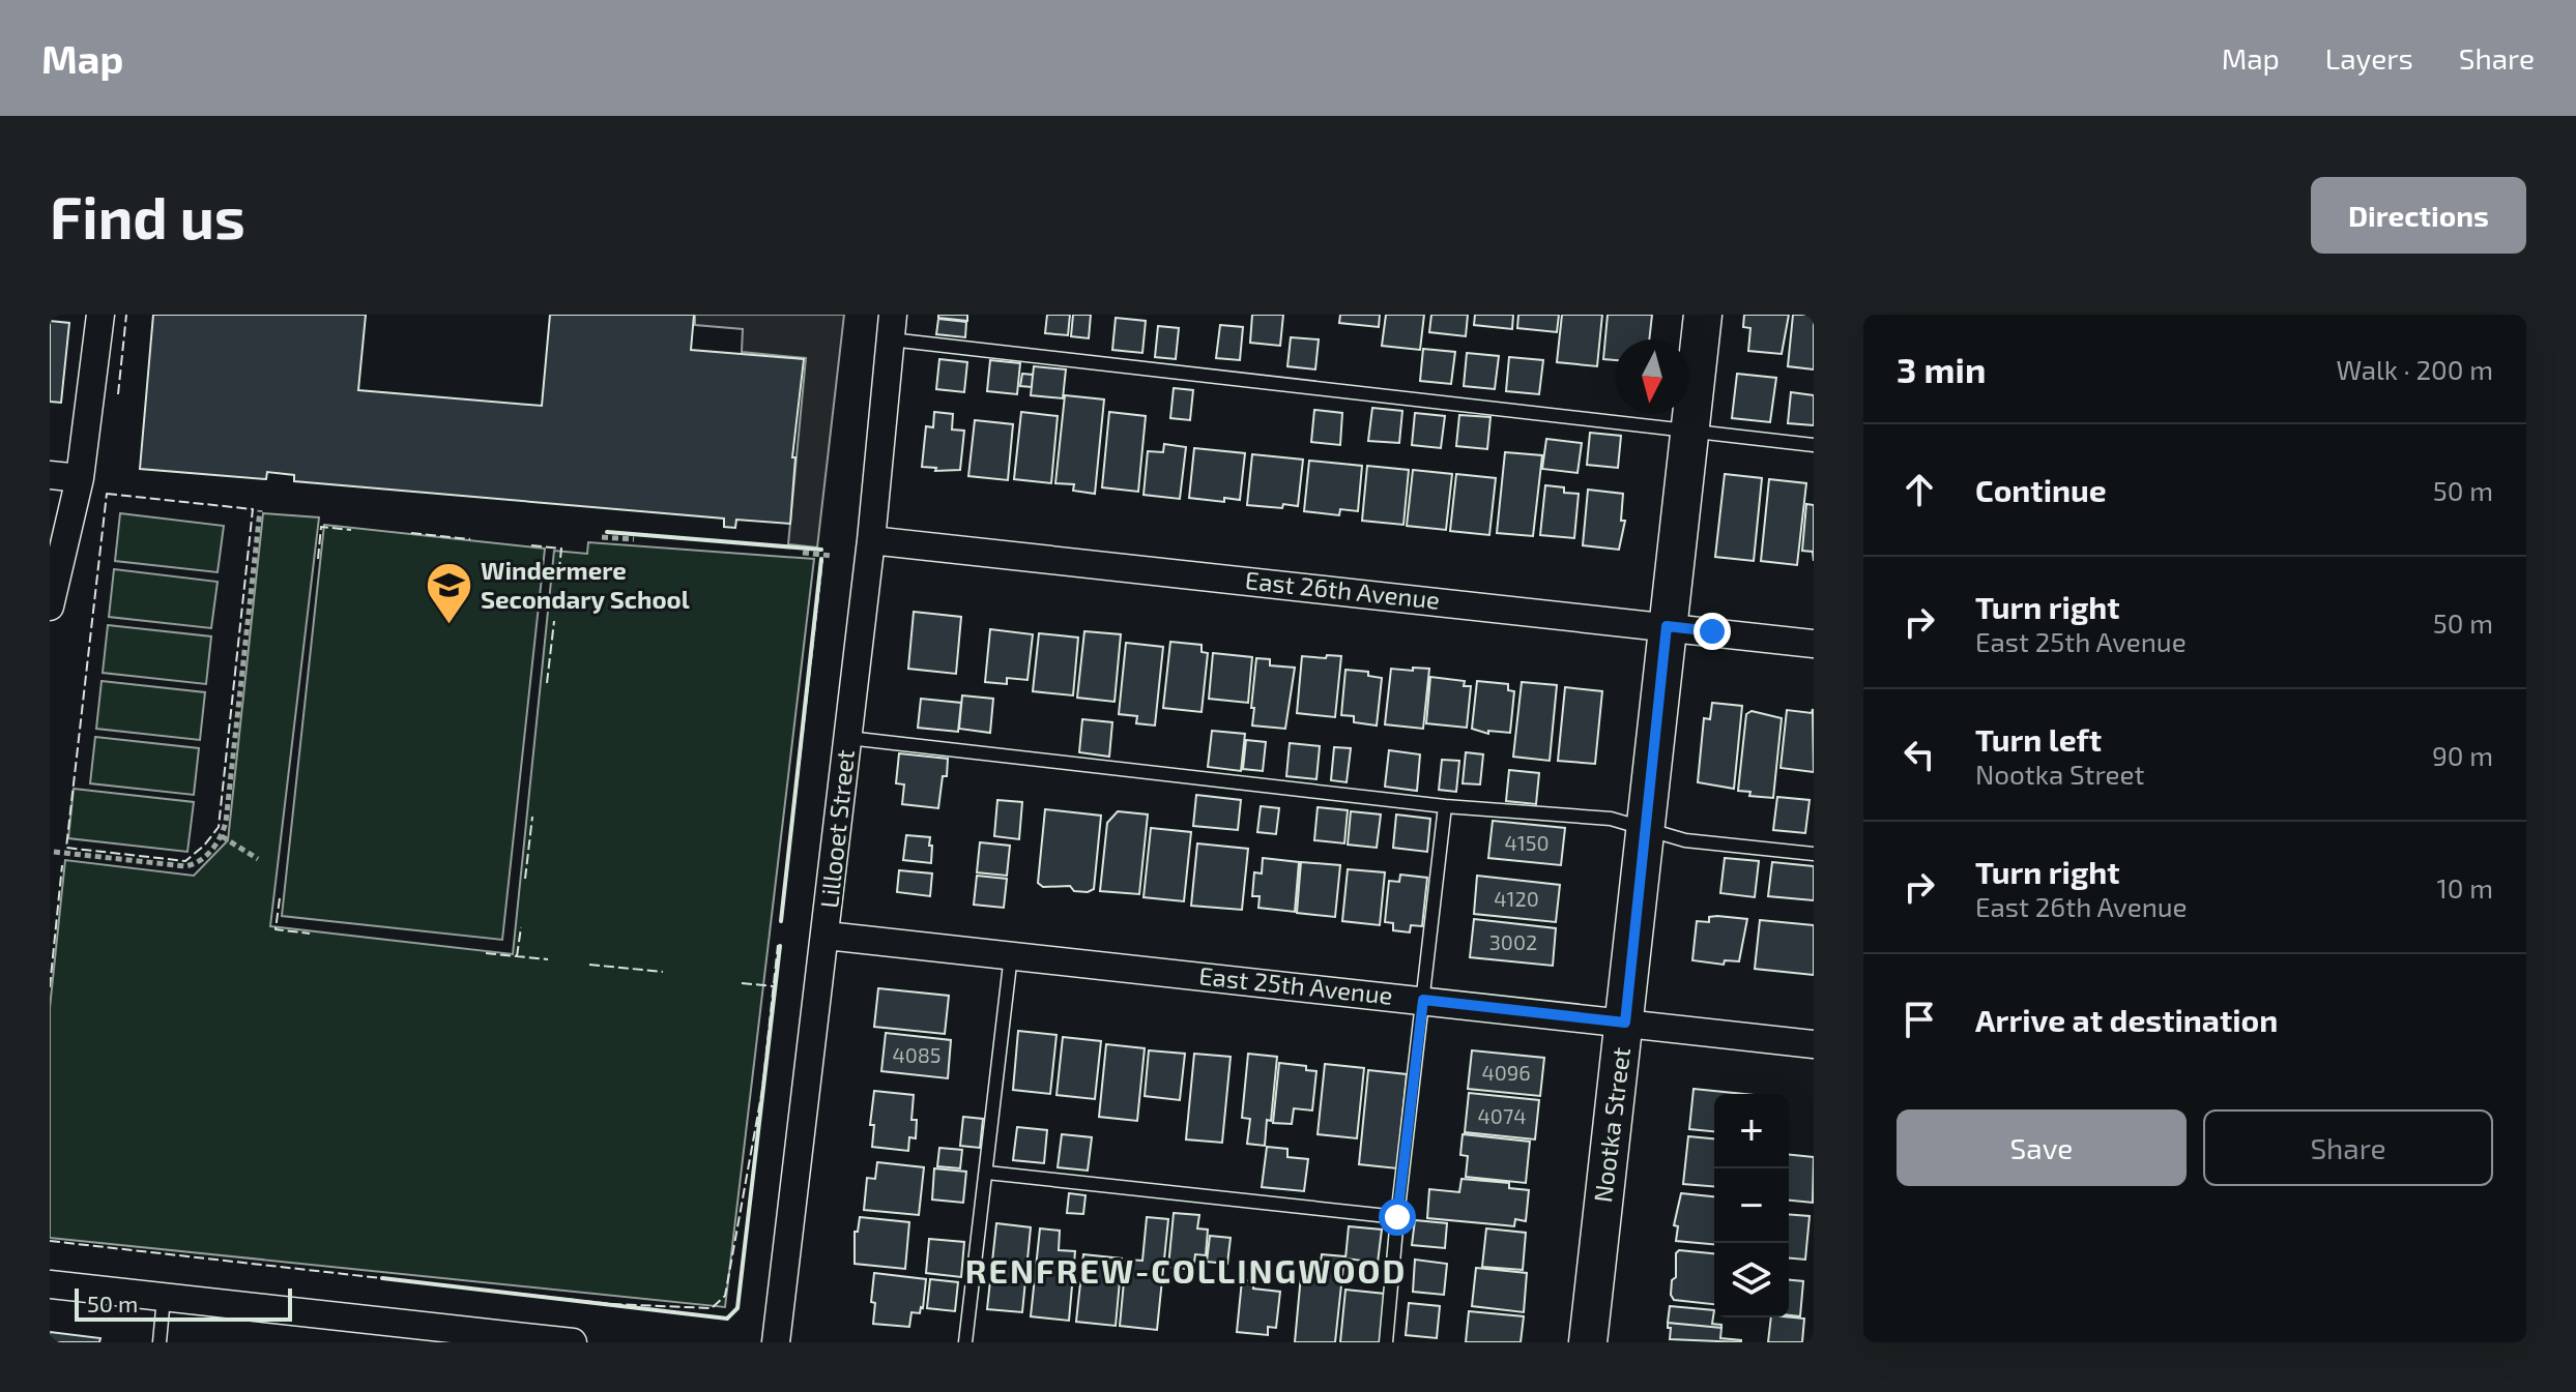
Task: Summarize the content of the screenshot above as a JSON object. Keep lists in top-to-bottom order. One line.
{"streets":{"street":["East 26th Avenue","Lillooet Street","East 25th Avenue","Nootka Street"]},"crossings":[["East 26th Avenue","Lillooet Street"],["East 26th Avenue","Nootka Street"],["Lillooet Street","East 25th Avenue"],["East 25th Avenue","Nootka Street"]],"districts":["RENFREW-COLLINGWOOD"],"places":{"school or university":["Windermere Secondary School"]},"house_numbers":["4150","4120","3002","4085","4096","4074"],"scale_bar":"50 m","north":"bottom","page":{"header":"Map","nav":["Map","Layers","Share"],"buttons":["Directions",["Save","Share"]],"title":"Find us","heading":["3 min","Walk · 200 m"],"list":[["Continue","50 m"],["Turn right","East 25th Avenue","50 m"],["Turn left","Nootka Street","90 m"],["Turn right","East 26th Avenue","10 m"],"Arrive at destination"],"map_buttons":["+","−"],"scale":"50 m"}}
